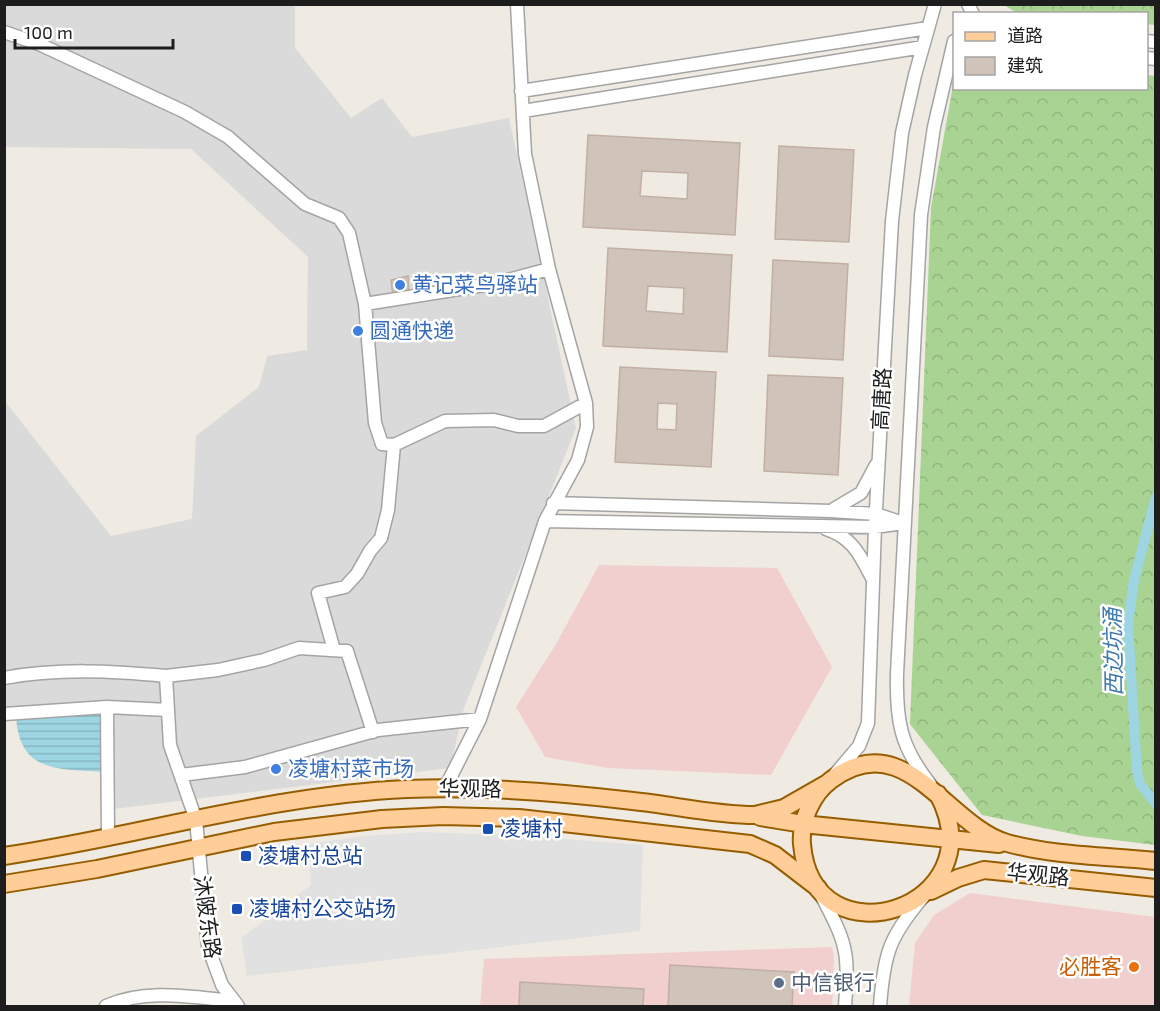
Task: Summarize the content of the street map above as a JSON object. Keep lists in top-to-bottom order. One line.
{"streets":{"main road":["华观路"],"street":["高唐路","沐陂东路"]},"crossings":[["高唐路","华观路"],["华观路","沐陂东路"]],"water":["西边坑涌"],"places":{"other":["黄记菜鸟驿站","圆通快递","凌塘村菜市场","必胜客","中信银行"],"transit":["凌塘村","凌塘村总站","凌塘村公交站场"]},"legend":["道路","建筑"],"scale_bar":"100 m"}
